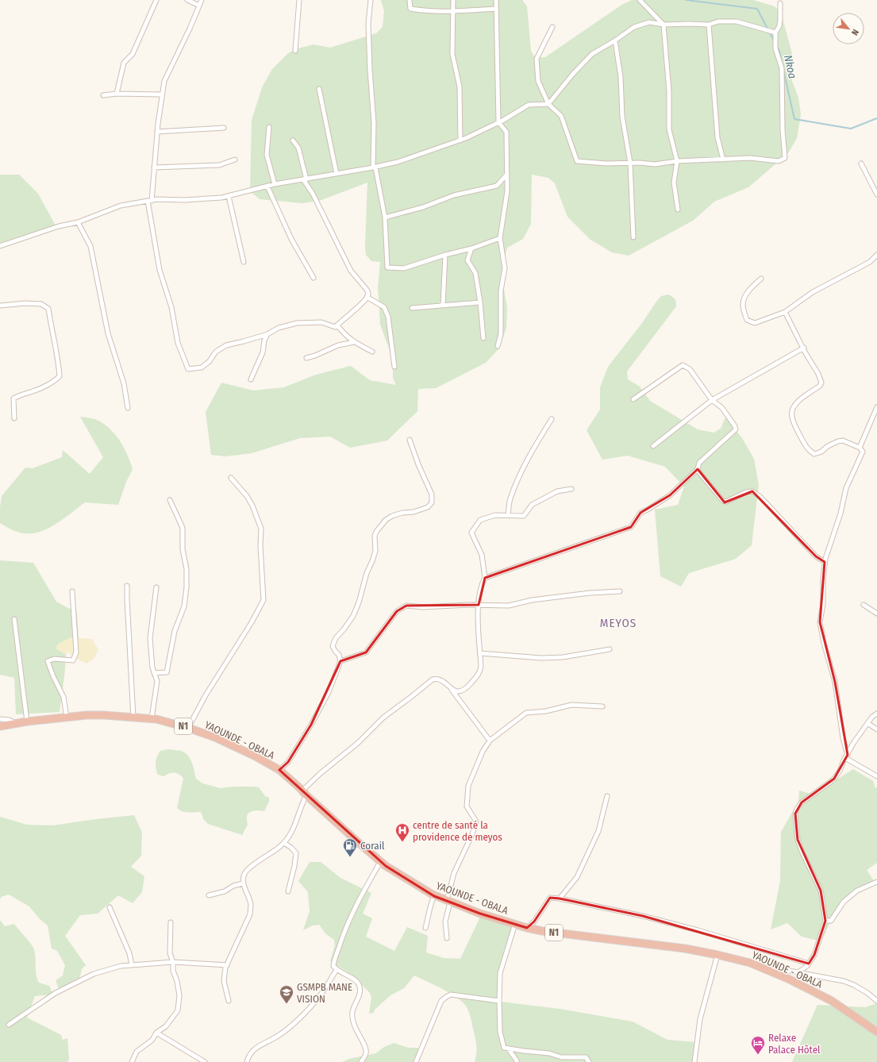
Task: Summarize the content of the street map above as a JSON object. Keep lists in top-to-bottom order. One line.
{"streets":{"highway":["N1","YAOUNDE - OBALA"]},"districts":["MEYOS"],"water":["Nkoa"],"places":{"hospital":["centre de santé la providence de meyos"],"fuel station":["Corail"],"school or university":["GSMPB MANE VISION"],"hotel":["Relaxe Palace Hôtel"]},"north":"bottom right"}
